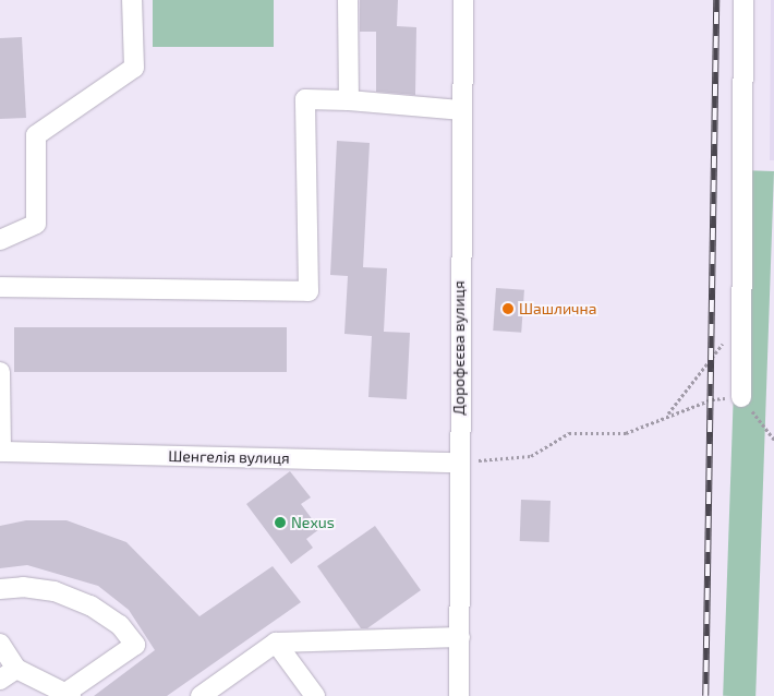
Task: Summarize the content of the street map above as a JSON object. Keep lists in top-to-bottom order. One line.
{"streets":{"street":["Дорофєєва вулиця","Шенгелія вулиця"]},"crossings":[["Дорофєєва вулиця","Шенгелія вулиця"]],"places":["Шашлична","Nexus"]}
